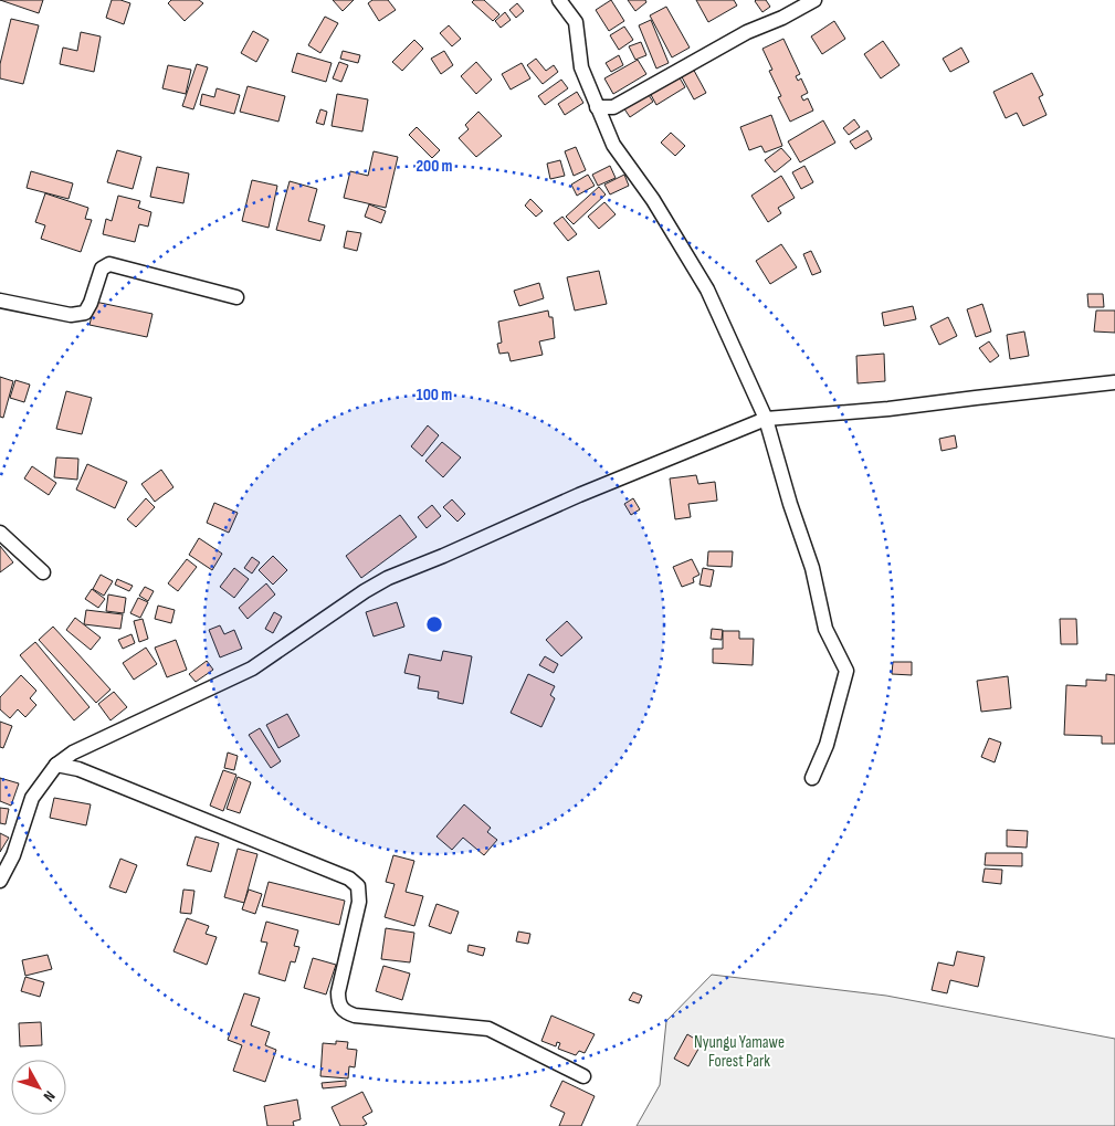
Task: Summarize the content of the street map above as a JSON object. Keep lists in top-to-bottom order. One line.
{"parks":["Nyungu Yamawe Forest Park"],"north":"bottom right","rings":["200 m","100 m"]}
